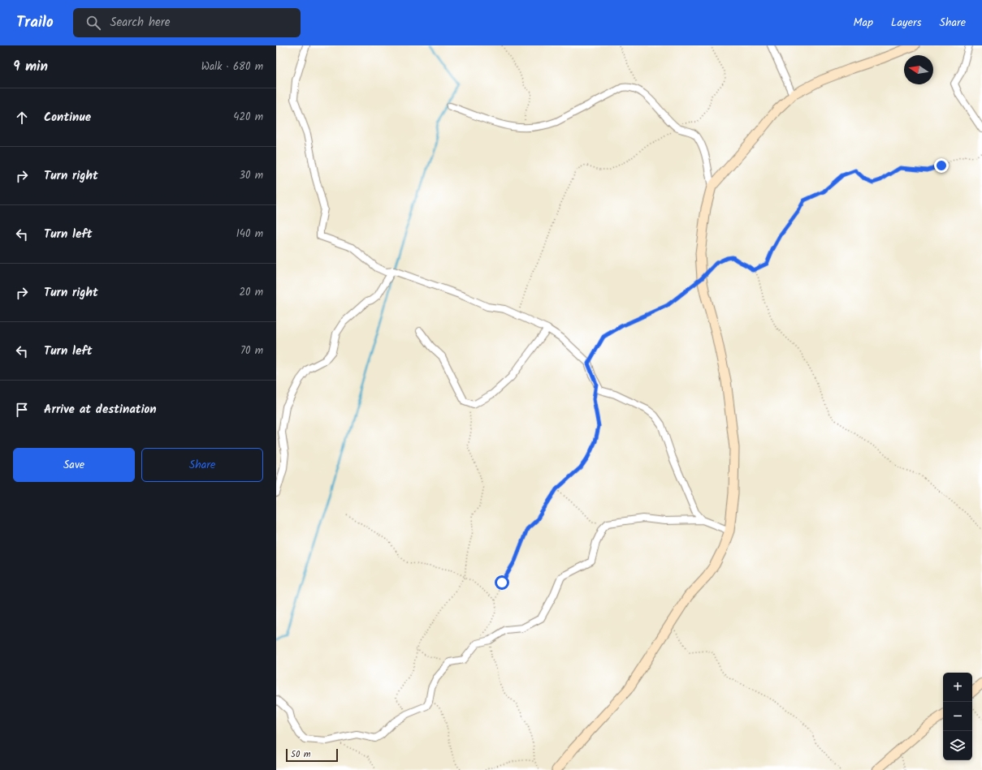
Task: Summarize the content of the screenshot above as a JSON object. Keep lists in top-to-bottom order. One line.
{"scale_bar":"50 m","north":"left","page":{"header":"Trailo","search":"Search here","nav":["Map","Layers","Share"],"heading":["9 min","Walk · 680 m"],"list":[["Continue","420 m"],["Turn right","30 m"],["Turn left","140 m"],["Turn right","20 m"],["Turn left","70 m"],"Arrive at destination"],"buttons":["Save","Share"],"map_buttons":["+","−"],"scale":"50 m"}}
